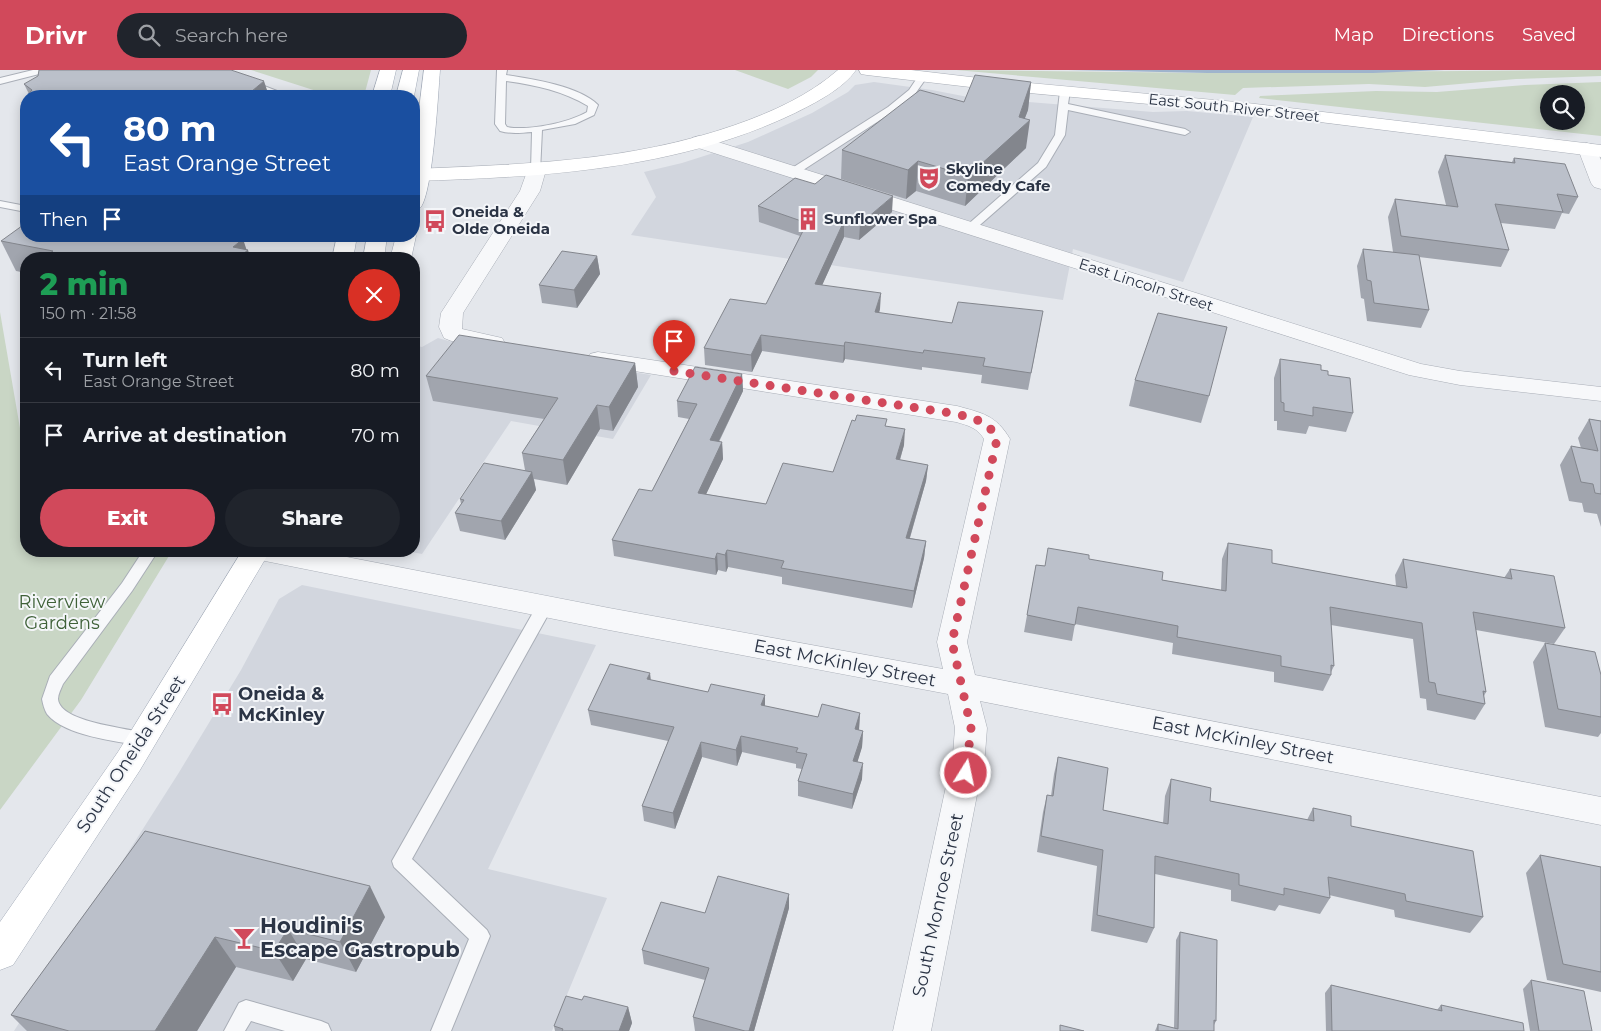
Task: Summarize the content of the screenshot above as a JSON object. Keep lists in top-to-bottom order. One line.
{"streets":{"street":["East South River Street","East Lincoln Street","East McKinley Street","South Oneida Street","South Monroe Street"]},"crossings":[["East McKinley Street","South Monroe Street"]],"parks":["Riverview Gardens"],"places":{"theatre":["Skyline Comedy Cafe"],"building":["Sunflower Spa"],"bus stop":["Oneida & Olde Oneida","Oneida & McKinley"],"bar":["Houdini's Escape Gastropub"]},"page":{"header":"Drivr","search":"Search here","nav":["Map","Directions","Saved"],"turn":["80 m","East Orange Street"],"then":"Then","heading":["2 min","150 m · 21:58"],"list":[{"name":"Turn left","note":"East Orange Street","value":"80 m"},{"name":"Arrive at destination","value":"70 m"}],"buttons":["Exit","Share"]}}
